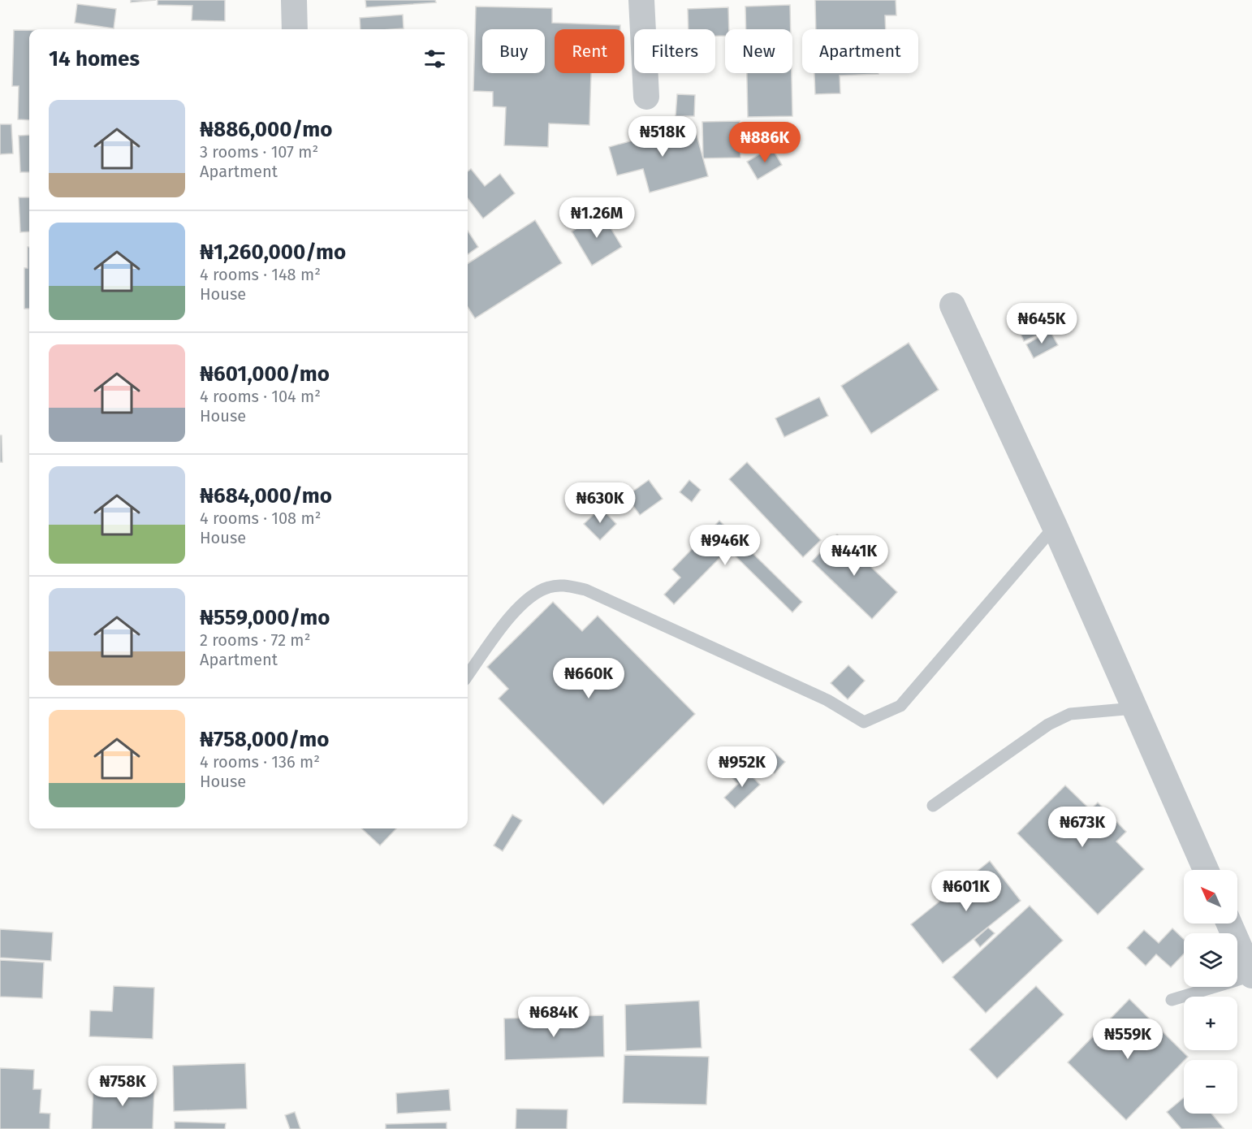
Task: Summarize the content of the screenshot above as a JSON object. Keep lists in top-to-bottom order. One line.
{"north":"top left","page":{"chip":["Buy","Rent","Filters","New","Apartment"],"heading":"14 homes","list":[{"name":"₦886,000/mo","note":"3 rooms · 107 m² · Apartment"},{"name":"₦1,260,000/mo","note":"4 rooms · 148 m² · House"},{"name":"₦601,000/mo","note":"4 rooms · 104 m² · House"},{"name":"₦684,000/mo","note":"4 rooms · 108 m² · House"},{"name":"₦559,000/mo","note":"2 rooms · 72 m² · Apartment"},{"name":"₦758,000/mo","note":"4 rooms · 136 m² · House"}],"price":["₦518K","₦886K","₦1.26M","₦645K","₦630K","₦946K","₦441K","₦660K","₦952K","₦673K","₦601K","₦684K","₦559K","₦758K"],"map_buttons":["+","−"]}}
